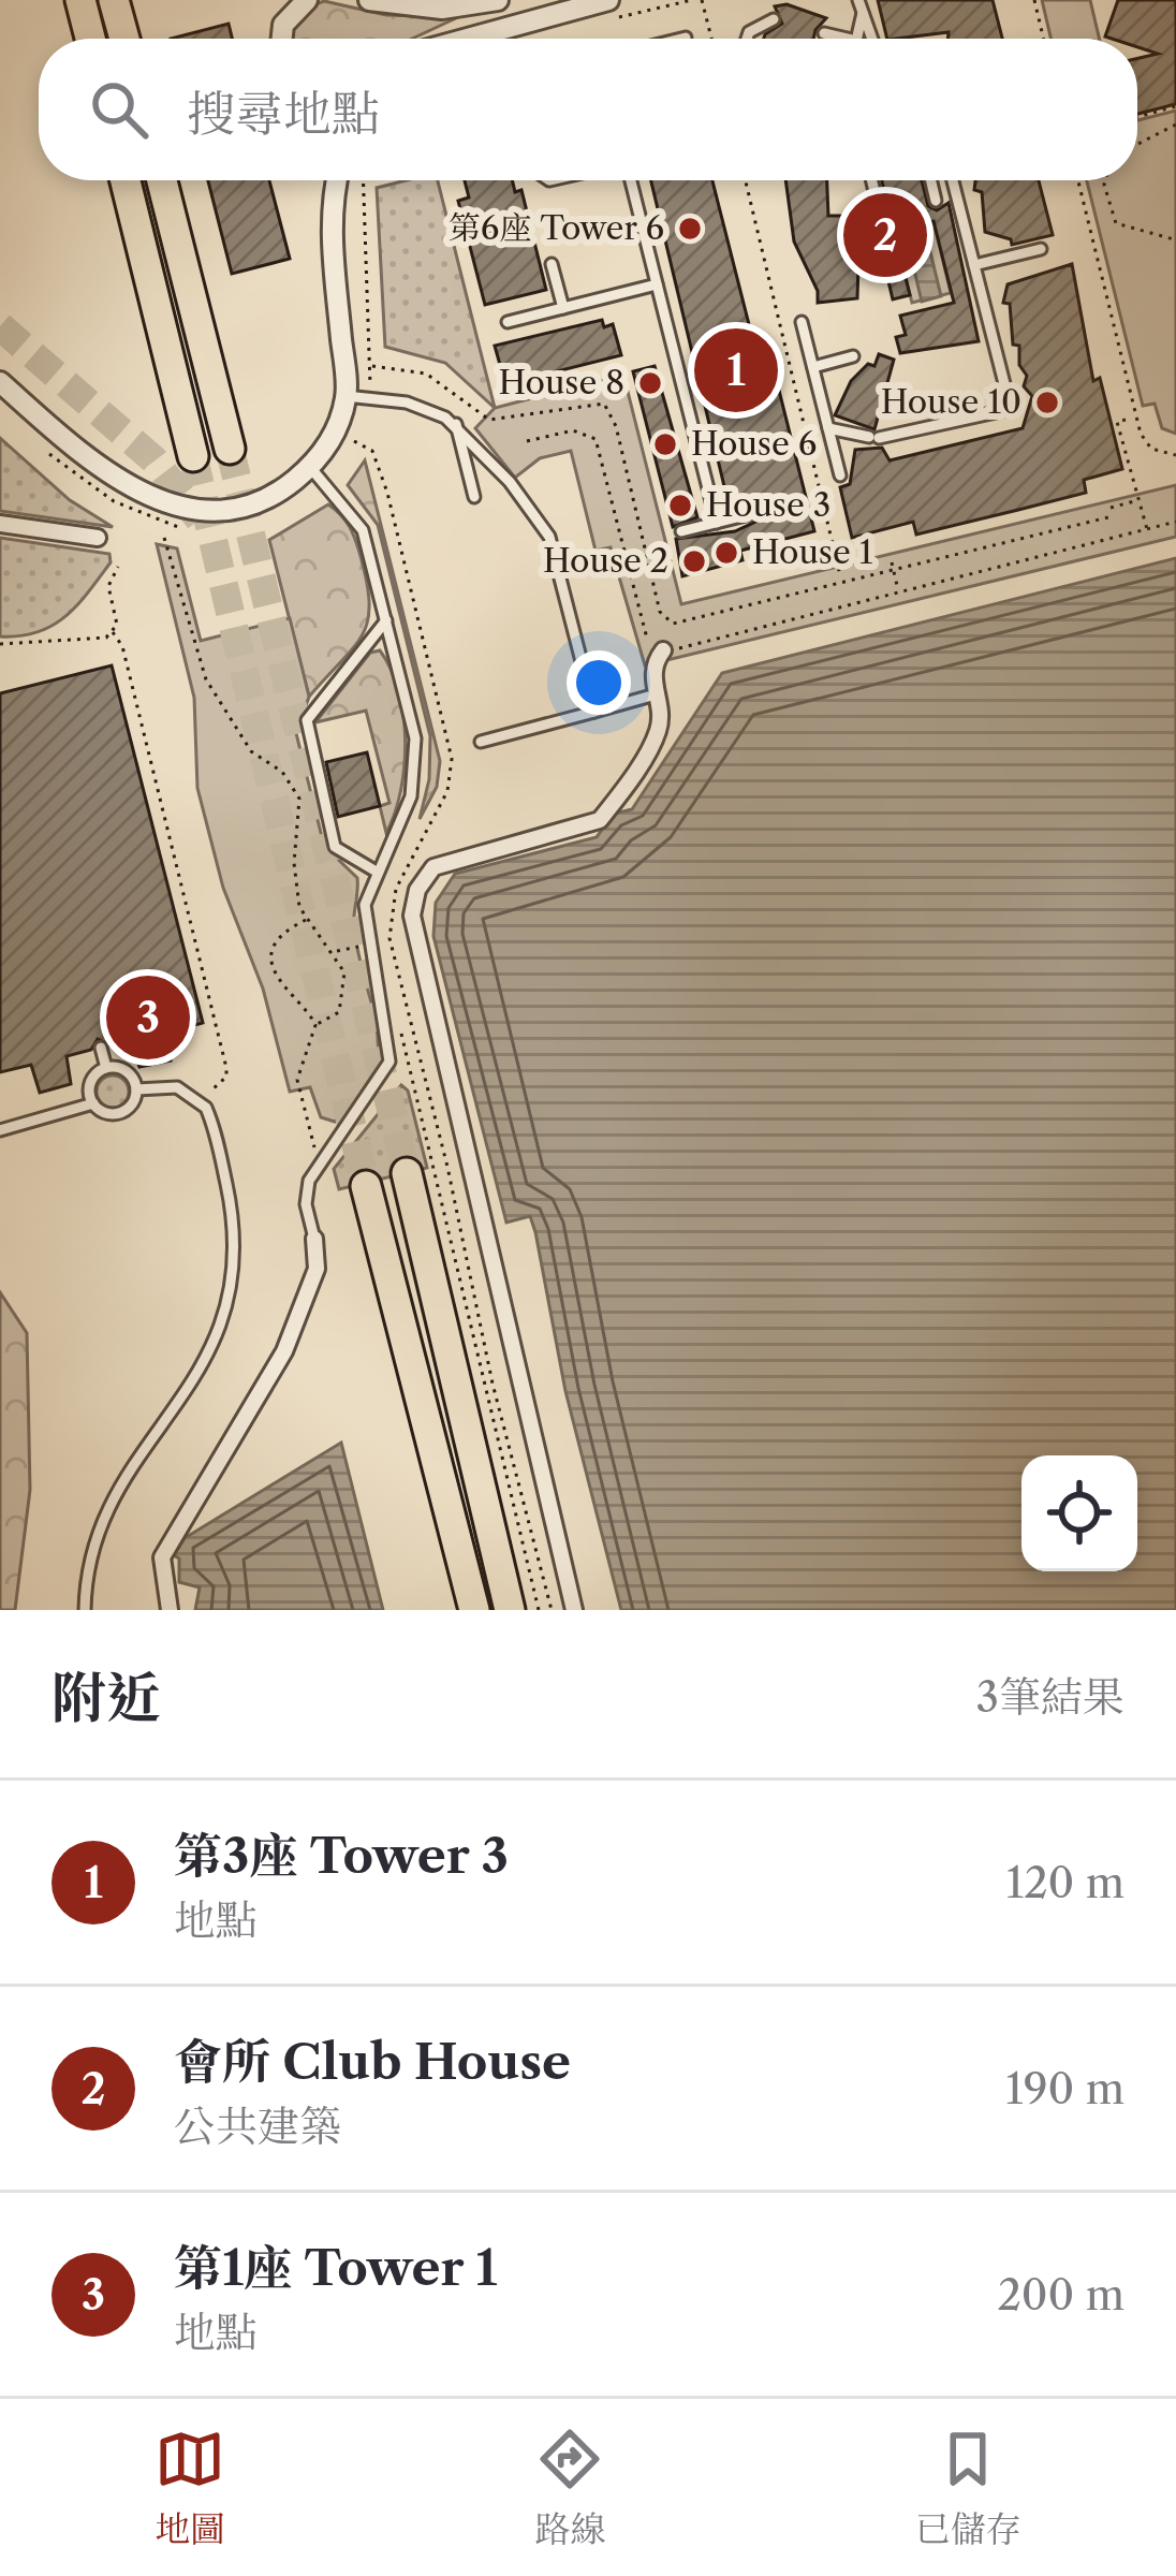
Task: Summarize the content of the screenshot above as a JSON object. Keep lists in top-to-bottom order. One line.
{"places":["第6座 Tower 6","House 8","House 10","House 6","House 3","House 1","House 2"],"page":{"search":"搜尋地點","pins":["2","1","3"],"heading":["附近","3筆結果"],"list":[{"mark":"1","name":"第3座 Tower 3","note":"地點","value":"120 m"},{"mark":"2","name":"會所 Club House","note":"公共建築","value":"190 m"},{"mark":"3","name":"第1座 Tower 1","note":"地點","value":"200 m"}],"nav":["地圖","路線","已儲存"]}}
